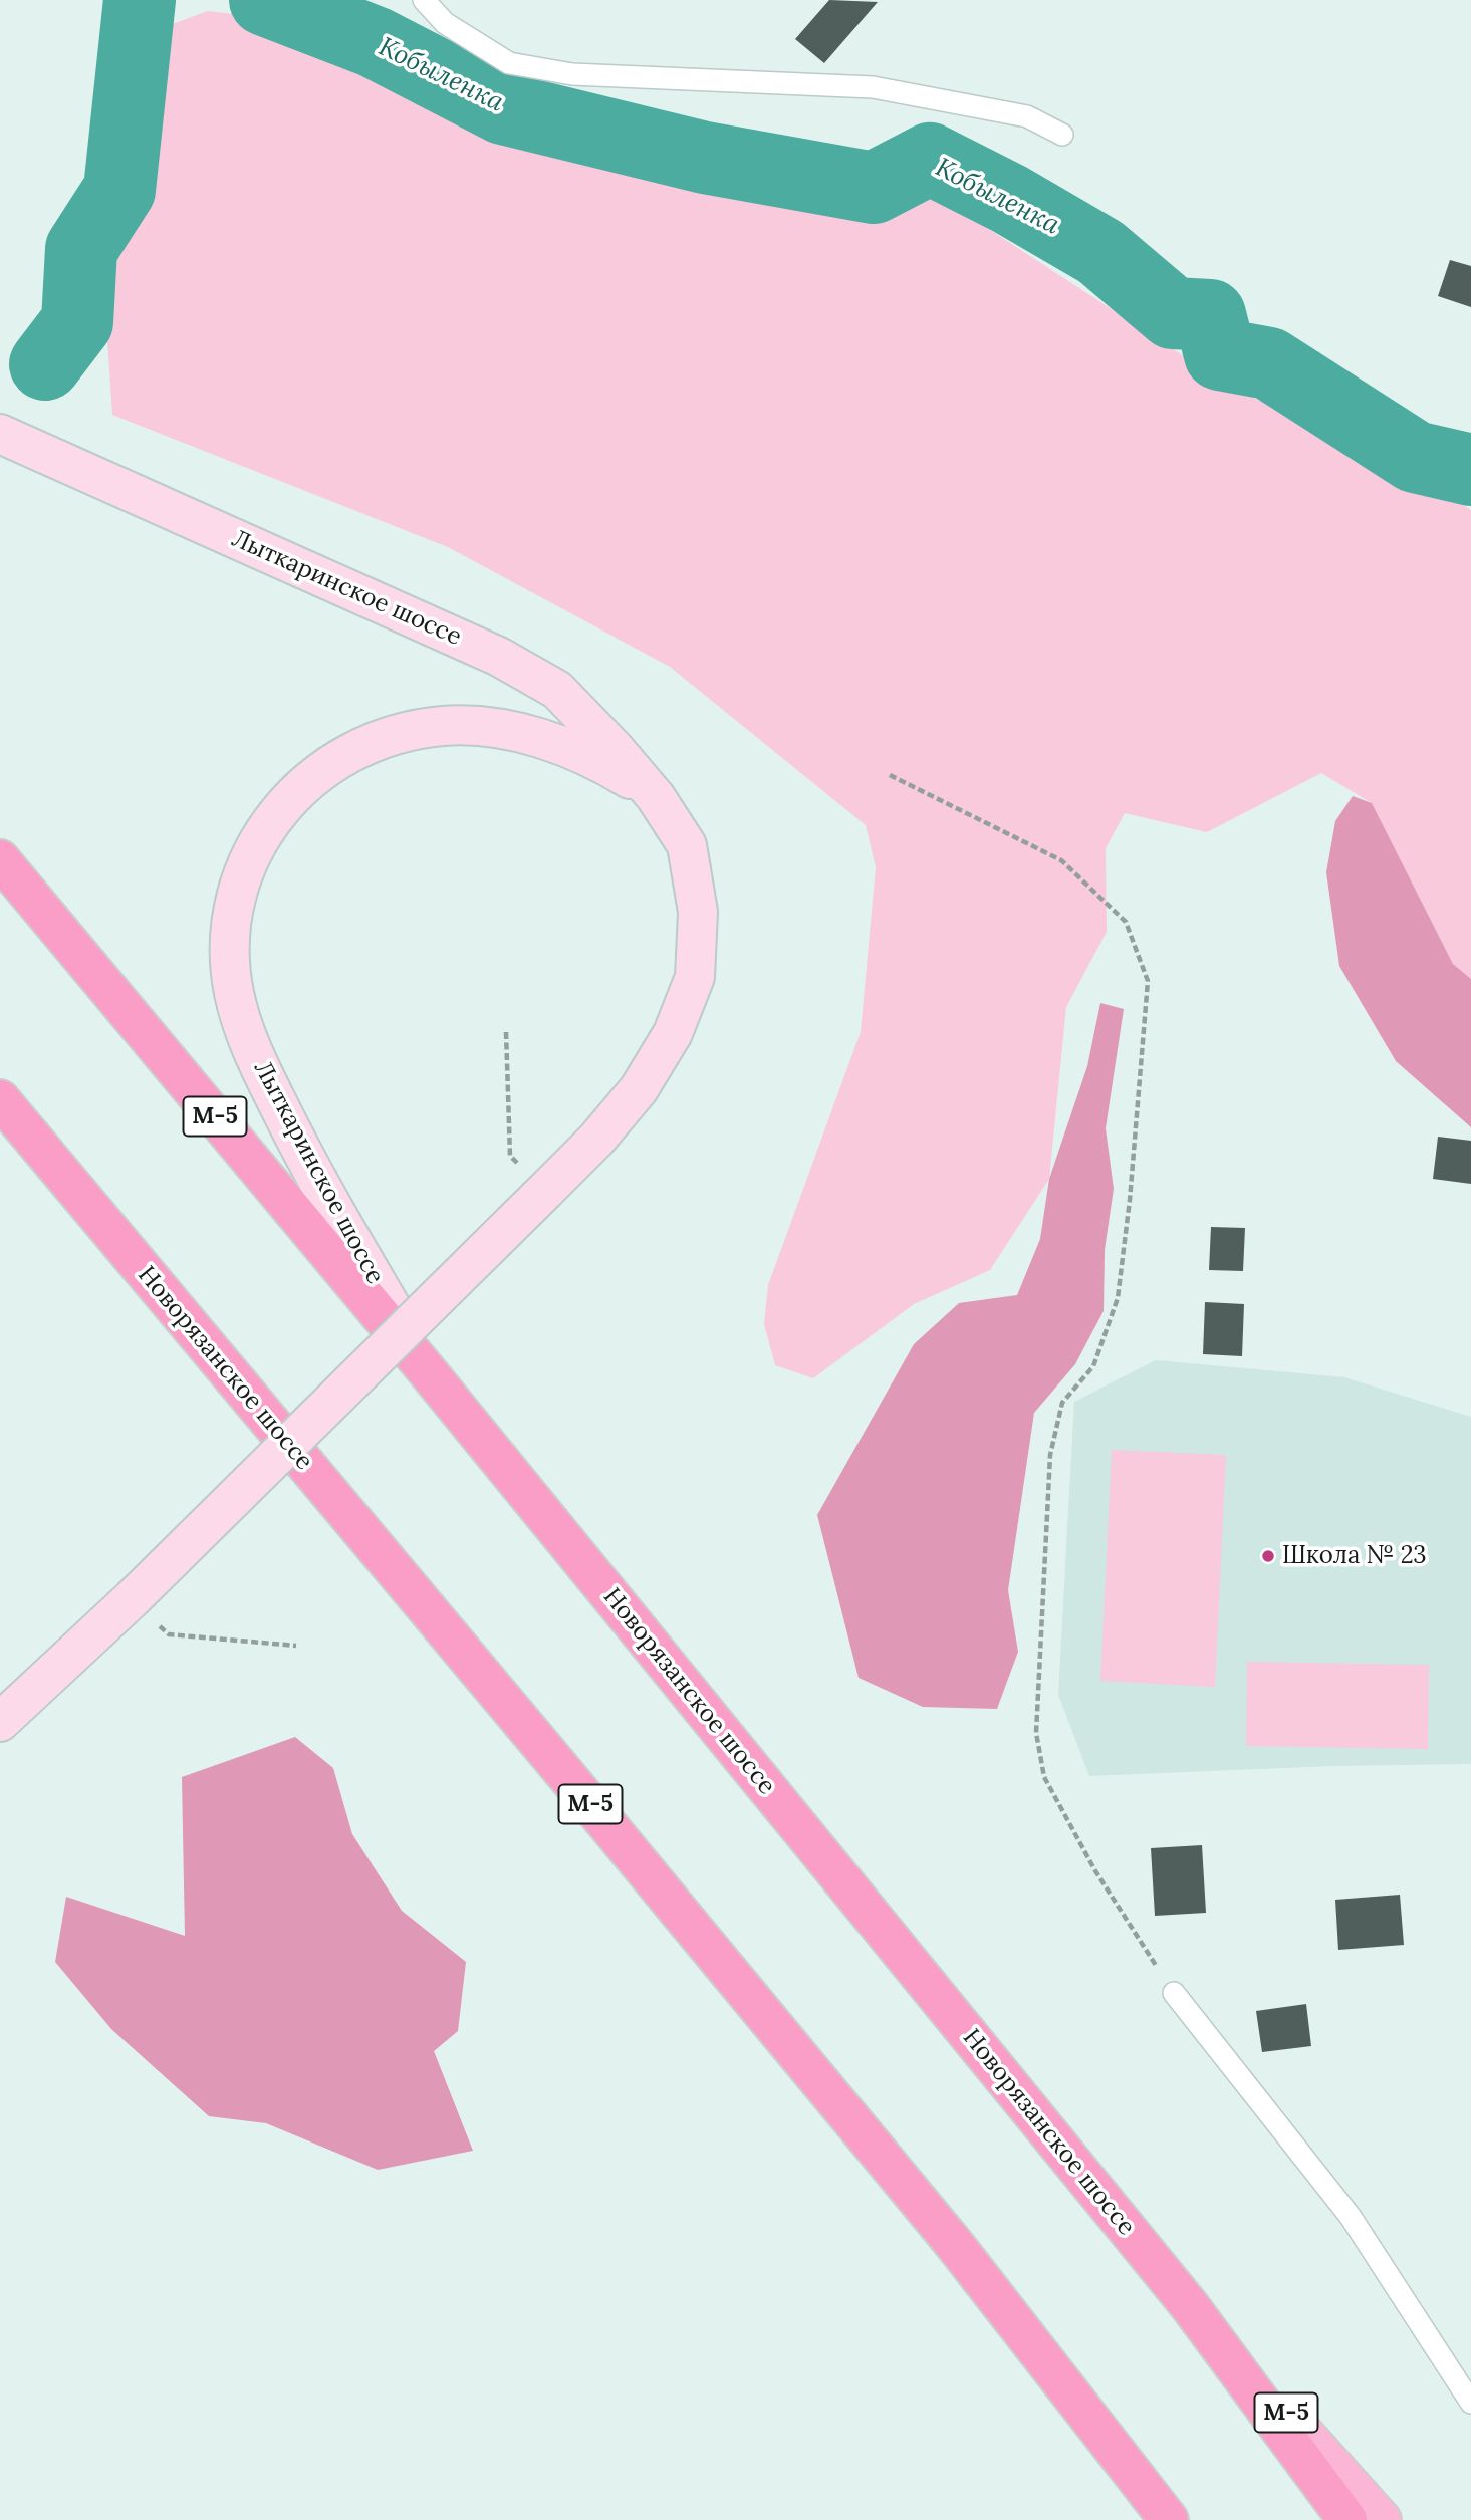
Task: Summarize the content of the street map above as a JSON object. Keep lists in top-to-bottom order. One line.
{"streets":{"highway":["М-5","Новорязанское шоссе"],"main road":["Лыткаринское шоссе"]},"crossings":[["Лыткаринское шоссе","Новорязанское шоссе"],["М-5","Новорязанское шоссе"]],"water":["Кобыленка"],"places":["Школа № 23"]}
